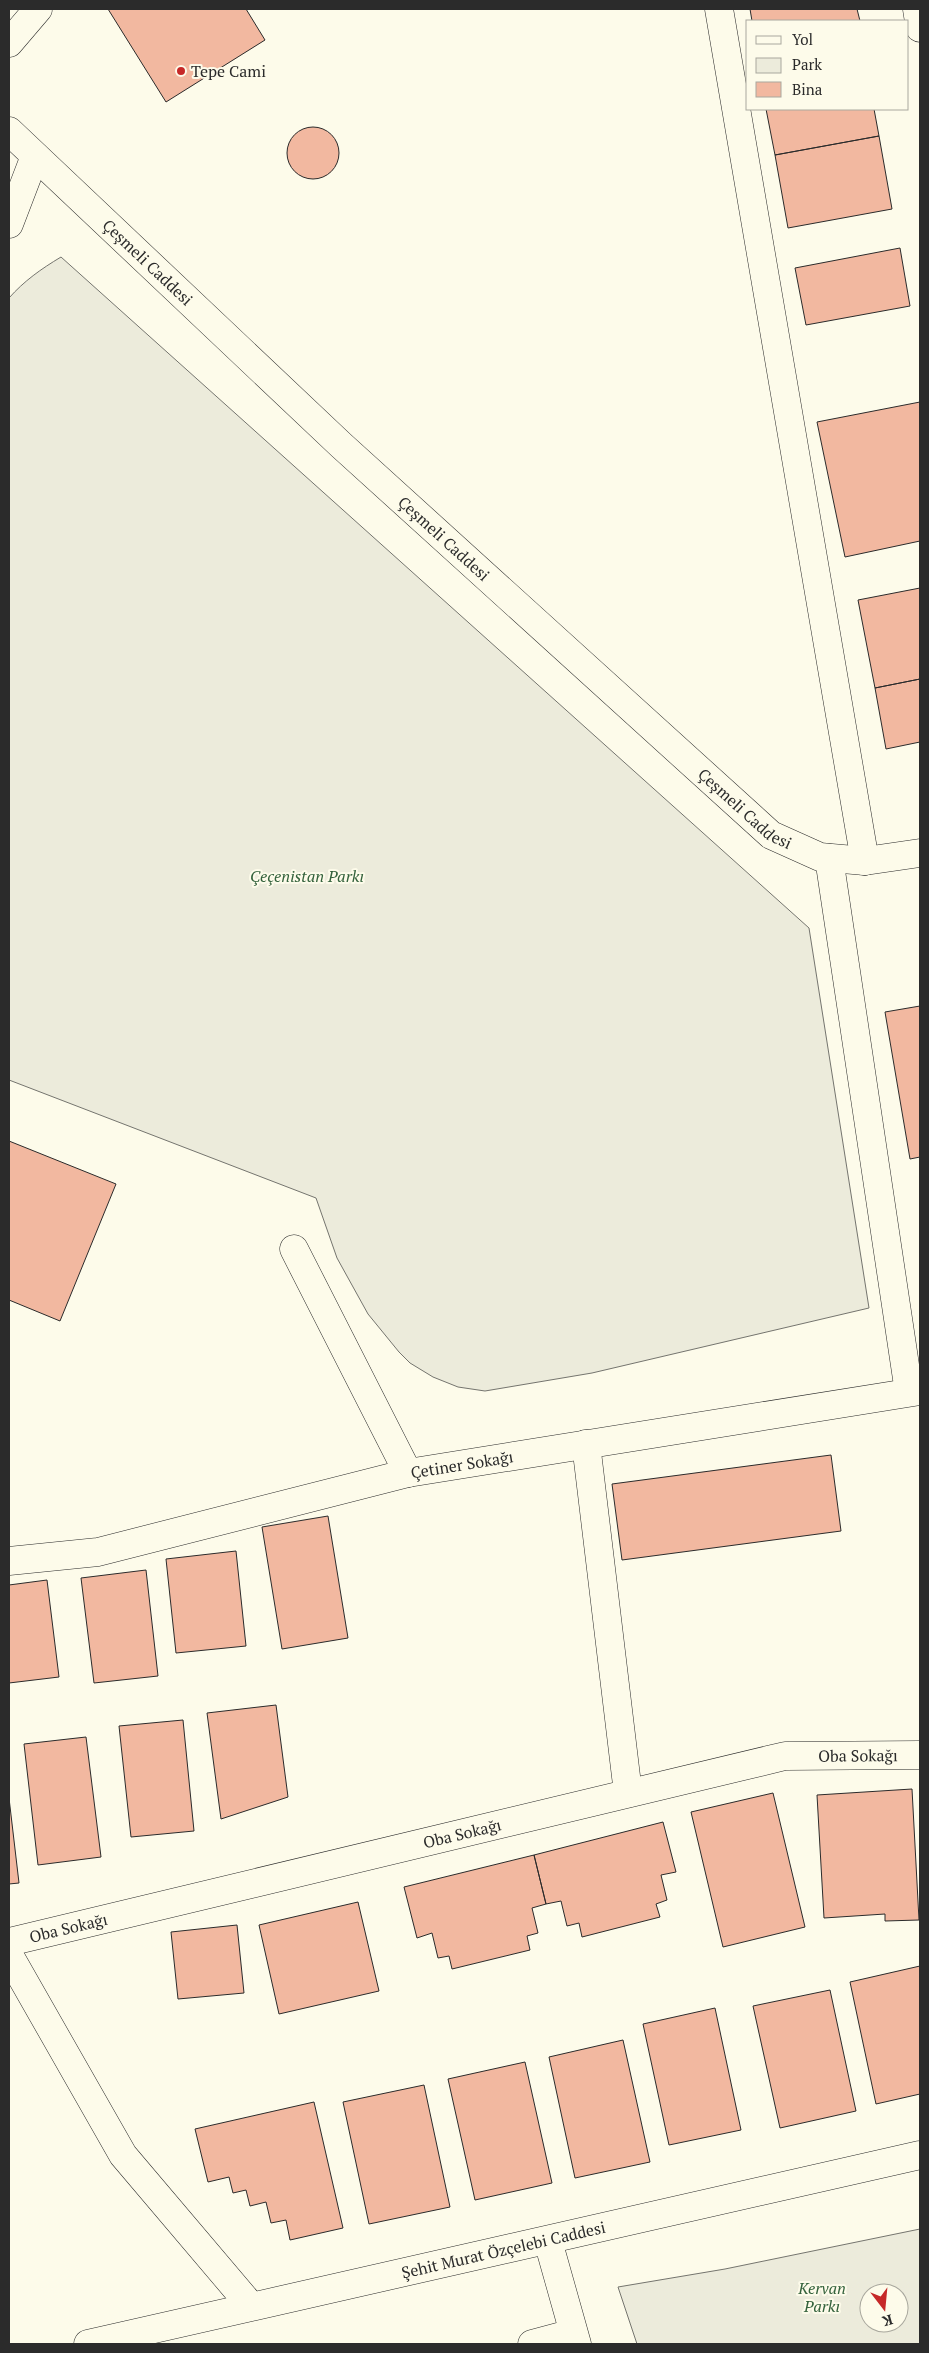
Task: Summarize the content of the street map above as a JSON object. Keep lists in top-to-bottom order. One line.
{"streets":{"street":["Çeşmeli Caddesi","Çetiner Sokağı","Oba Sokağı","Şehit Murat Özçelebi Caddesi"]},"parks":["Çeçenistan Parkı","Kervan Parkı"],"places":["Tepe Cami"],"legend":["Yol","Park","Bina"],"north":"bottom"}
